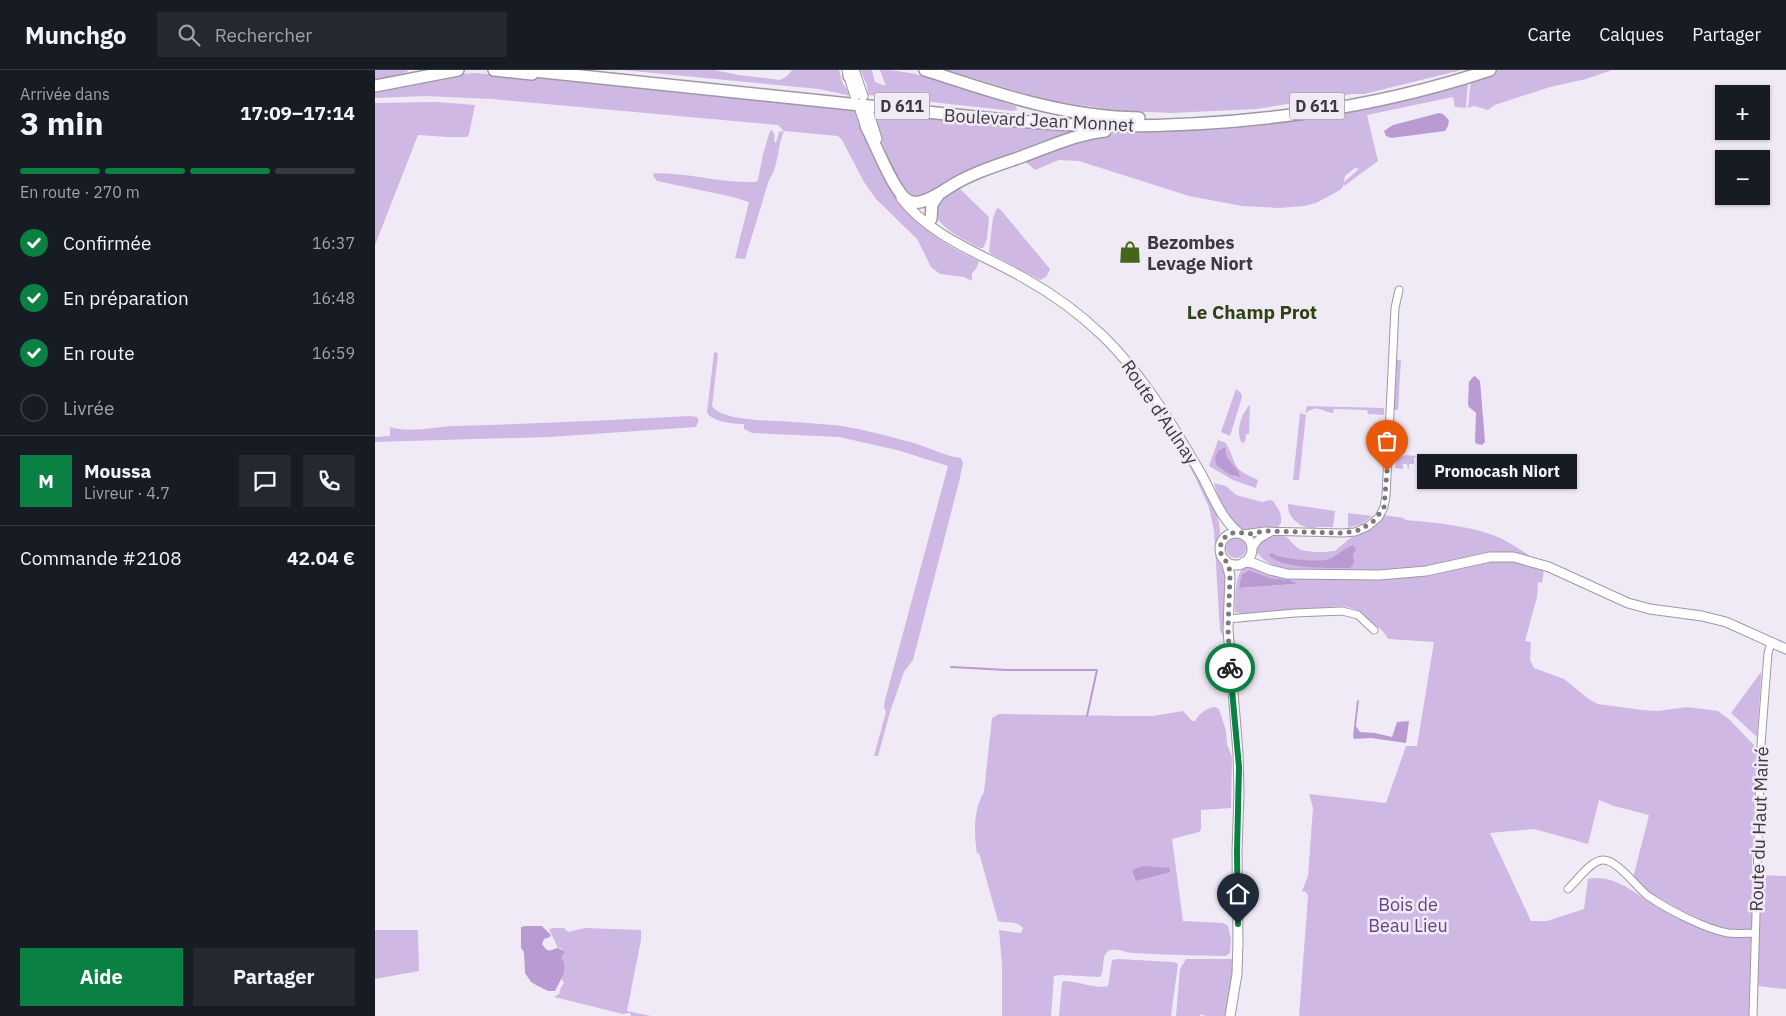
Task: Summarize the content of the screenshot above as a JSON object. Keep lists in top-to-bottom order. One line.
{"streets":{"main road":["D 611","Boulevard Jean Monnet"],"street":["Route d'Aulnay","Route du Haut Mairé"]},"districts":["Le Champ Prot"],"parks":["Bois de Beau Lieu"],"places":{"shop":["Bezombes Levage Niort"],"other":["Promocash Niort"]},"page":{"header":"Munchgo","search":"Rechercher","nav":["Carte","Calques","Partager"],"heading":["3 min","Arrivée dans","17:09–17:14"],"panel":["Moussa","Livreur · 4.7","Commande #2108","42.04 €"],"map_buttons":["+","−"],"bar":"En route · 270 m","list":[["Confirmée","16:37"],["En préparation","16:48"],["En route","16:59"],"Livrée"],"bubble":"Promocash Niort","round":"M","buttons":["Aide","Partager"]}}
